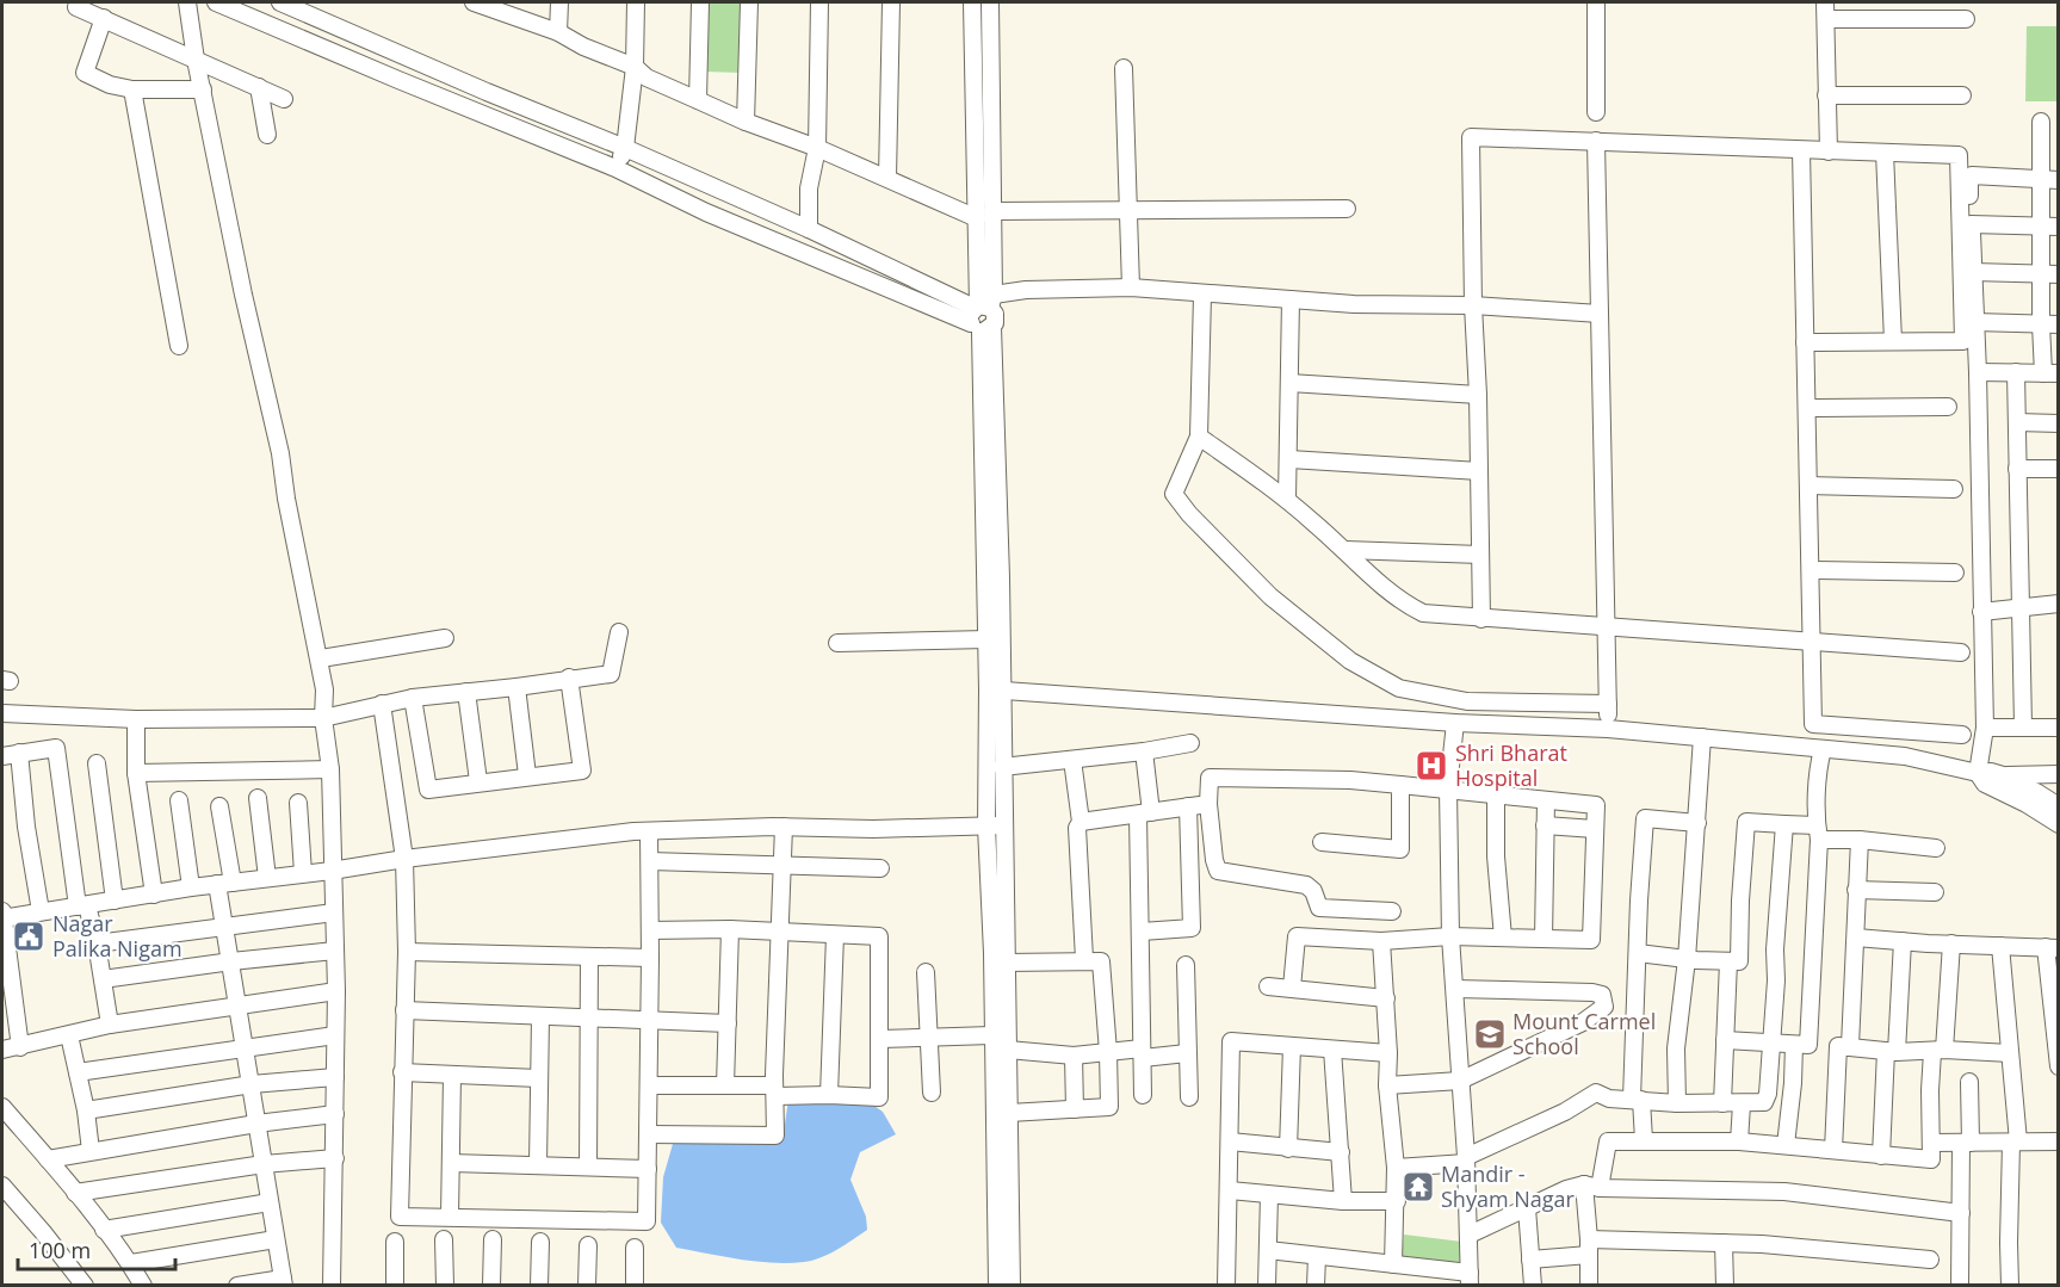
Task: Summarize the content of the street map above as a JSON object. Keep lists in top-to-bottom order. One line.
{"places":{"hospital":["Shri Bharat Hospital"],"public building":["Nagar Palika Nigam"],"school or university":["Mount Carmel School"],"temple":["Mandir - Shyam Nagar"]},"scale_bar":"100 m"}
